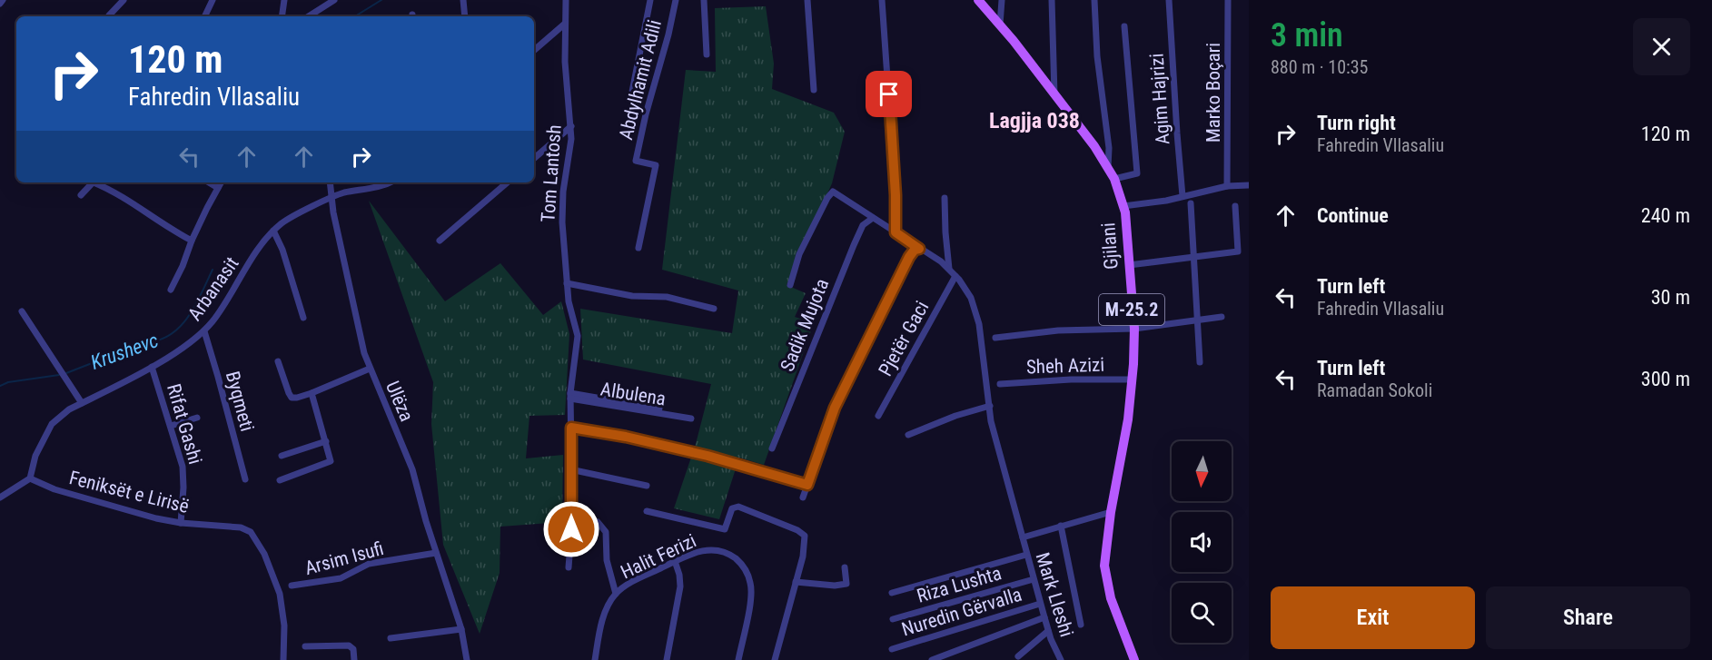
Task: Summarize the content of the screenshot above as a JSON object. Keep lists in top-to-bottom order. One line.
{"streets":{"main road":["Gjilani","M-25.2"],"street":["Abdylhamit Adili","Marko Boçari","Agim Hajrizi","Tom Lantosh","Arbanasit","Sadik Mujota","Pjetër Gaci","Sheh Azizi","Albulena","Byqmeti","Ulëza","Rifat Gashi","Feniksët e Lirisë","Halit Ferizi","Arsim Isufi","Riza Lushta","Mark Lleshi","Nuredin Gërvalla"]},"crossings":[["Tom Lantosh","Albulena"],["Gjilani","Sheh Azizi"],["Arbanasit","Byqmeti"],["Arbanasit","Ulëza"],["Arbanasit","Rifat Gashi"],["Arbanasit","Feniksët e Lirisë"],["Sadik Mujota","Mark Lleshi"],["Pjetër Gaci","Mark Lleshi"],["Ulëza","Arsim Isufi"],["Rifat Gashi","Feniksët e Lirisë"],["Riza Lushta","Mark Lleshi"],["Mark Lleshi","Nuredin Gërvalla"]],"districts":["Lagjja 038"],"water":["Krushevc"],"north":"bottom","page":{"heading":["3 min","880 m · 10:35"],"turn":["120 m","Fahredin Vllasaliu"],"list":[{"name":"Turn right","note":"Fahredin Vllasaliu","value":"120 m"},{"name":"Continue","value":"240 m"},{"name":"Turn left","note":"Fahredin Vllasaliu","value":"30 m"},{"name":"Turn left","note":"Ramadan Sokoli","value":"300 m"}],"buttons":["Exit","Share"]}}
